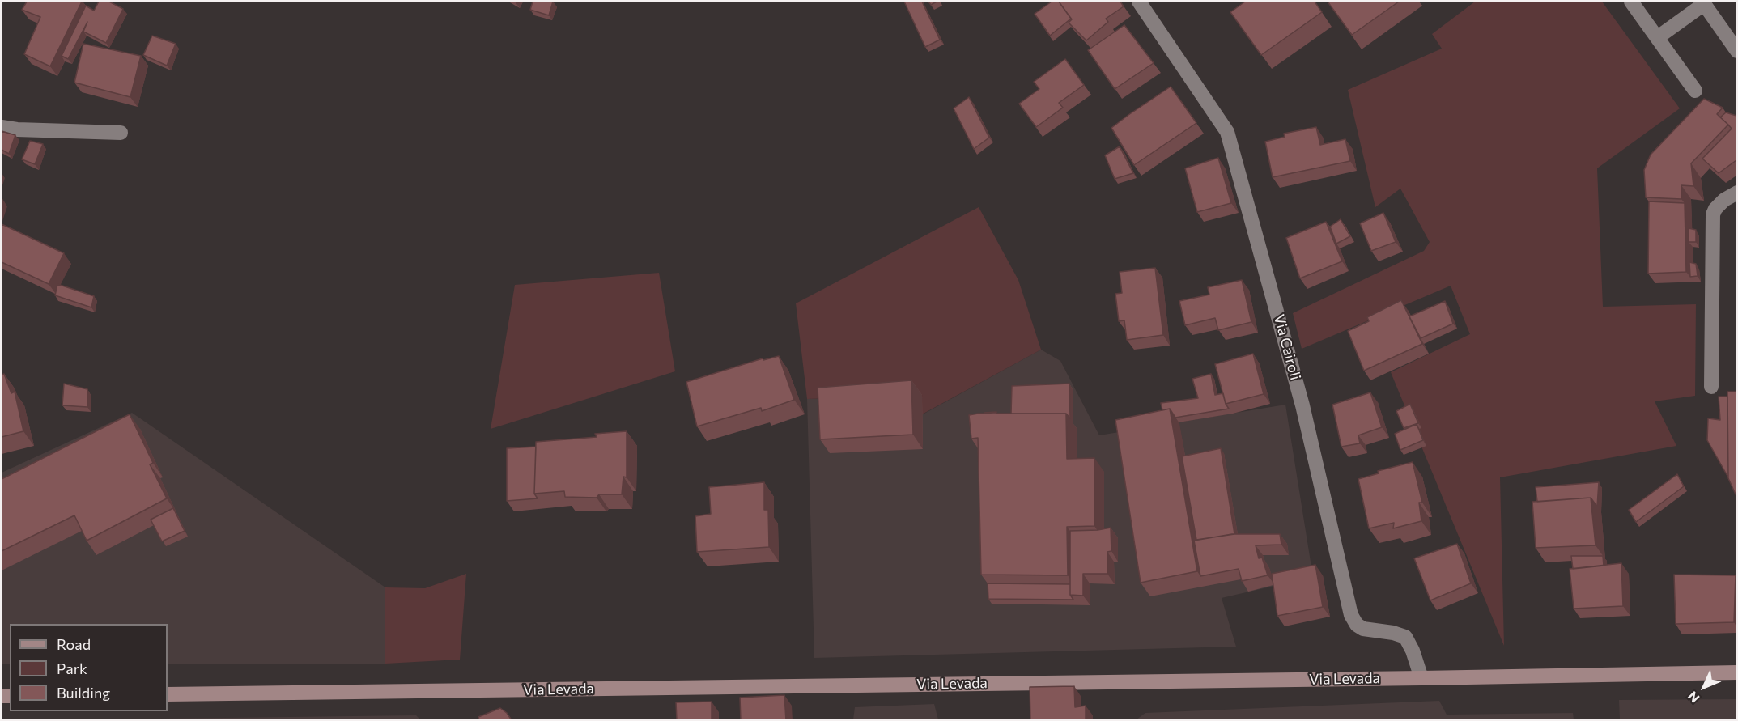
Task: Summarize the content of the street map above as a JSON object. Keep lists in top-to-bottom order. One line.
{"streets":{"main road":["Via Levada"],"street":["Via Cairoli"]},"crossings":[["Via Cairoli","Via Levada"]],"legend":["Road","Park","Building"],"north":"bottom left"}
